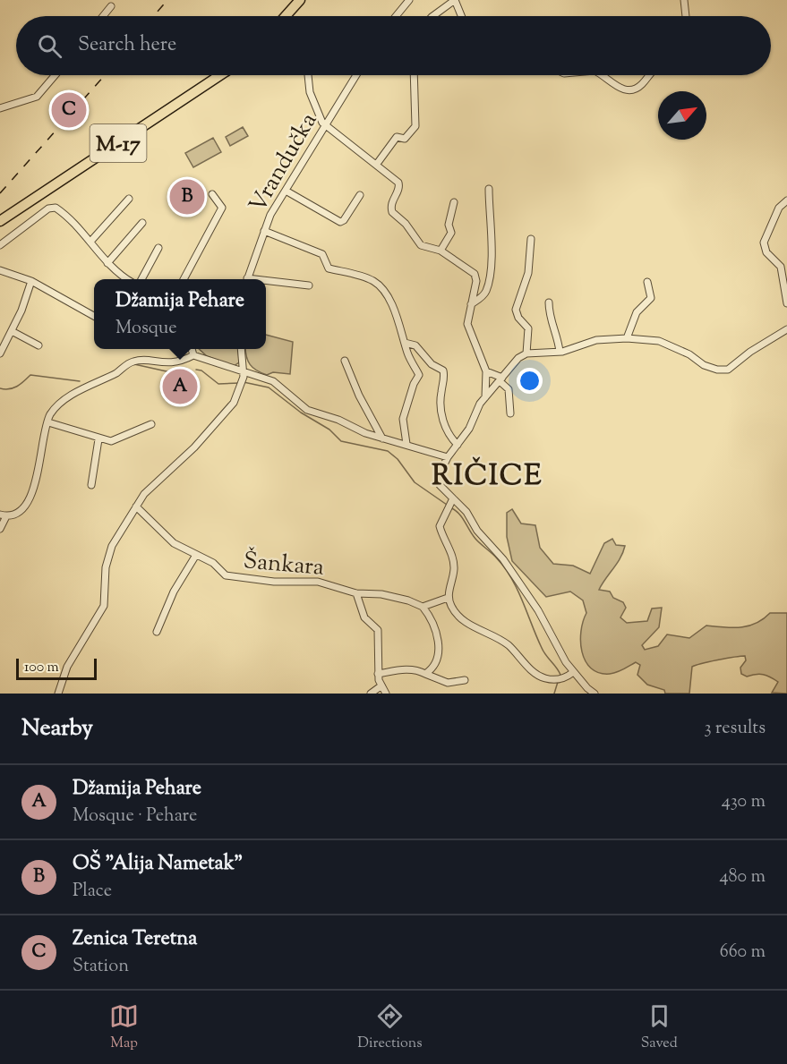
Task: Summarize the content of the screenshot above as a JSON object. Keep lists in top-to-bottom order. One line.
{"streets":{"main road":["M-17"],"street":["Vrandučka","Šankara"]},"districts":["RIČICE"],"scale_bar":"100 m","north":"top right","page":{"search":"Search here","pins":["C","B","A"],"popup":["Džamija Pehare","Mosque"],"scale":"100 m","heading":["Nearby","3 results"],"list":[{"mark":"A","name":"Džamija Pehare","note":"Mosque · Pehare","value":"430 m"},{"mark":"B","name":"OŠ \"Alija Nametak\"","note":"Place","value":"480 m"},{"mark":"C","name":"Zenica Teretna","note":"Station","value":"660 m"}],"nav":["Map","Directions","Saved"]}}
